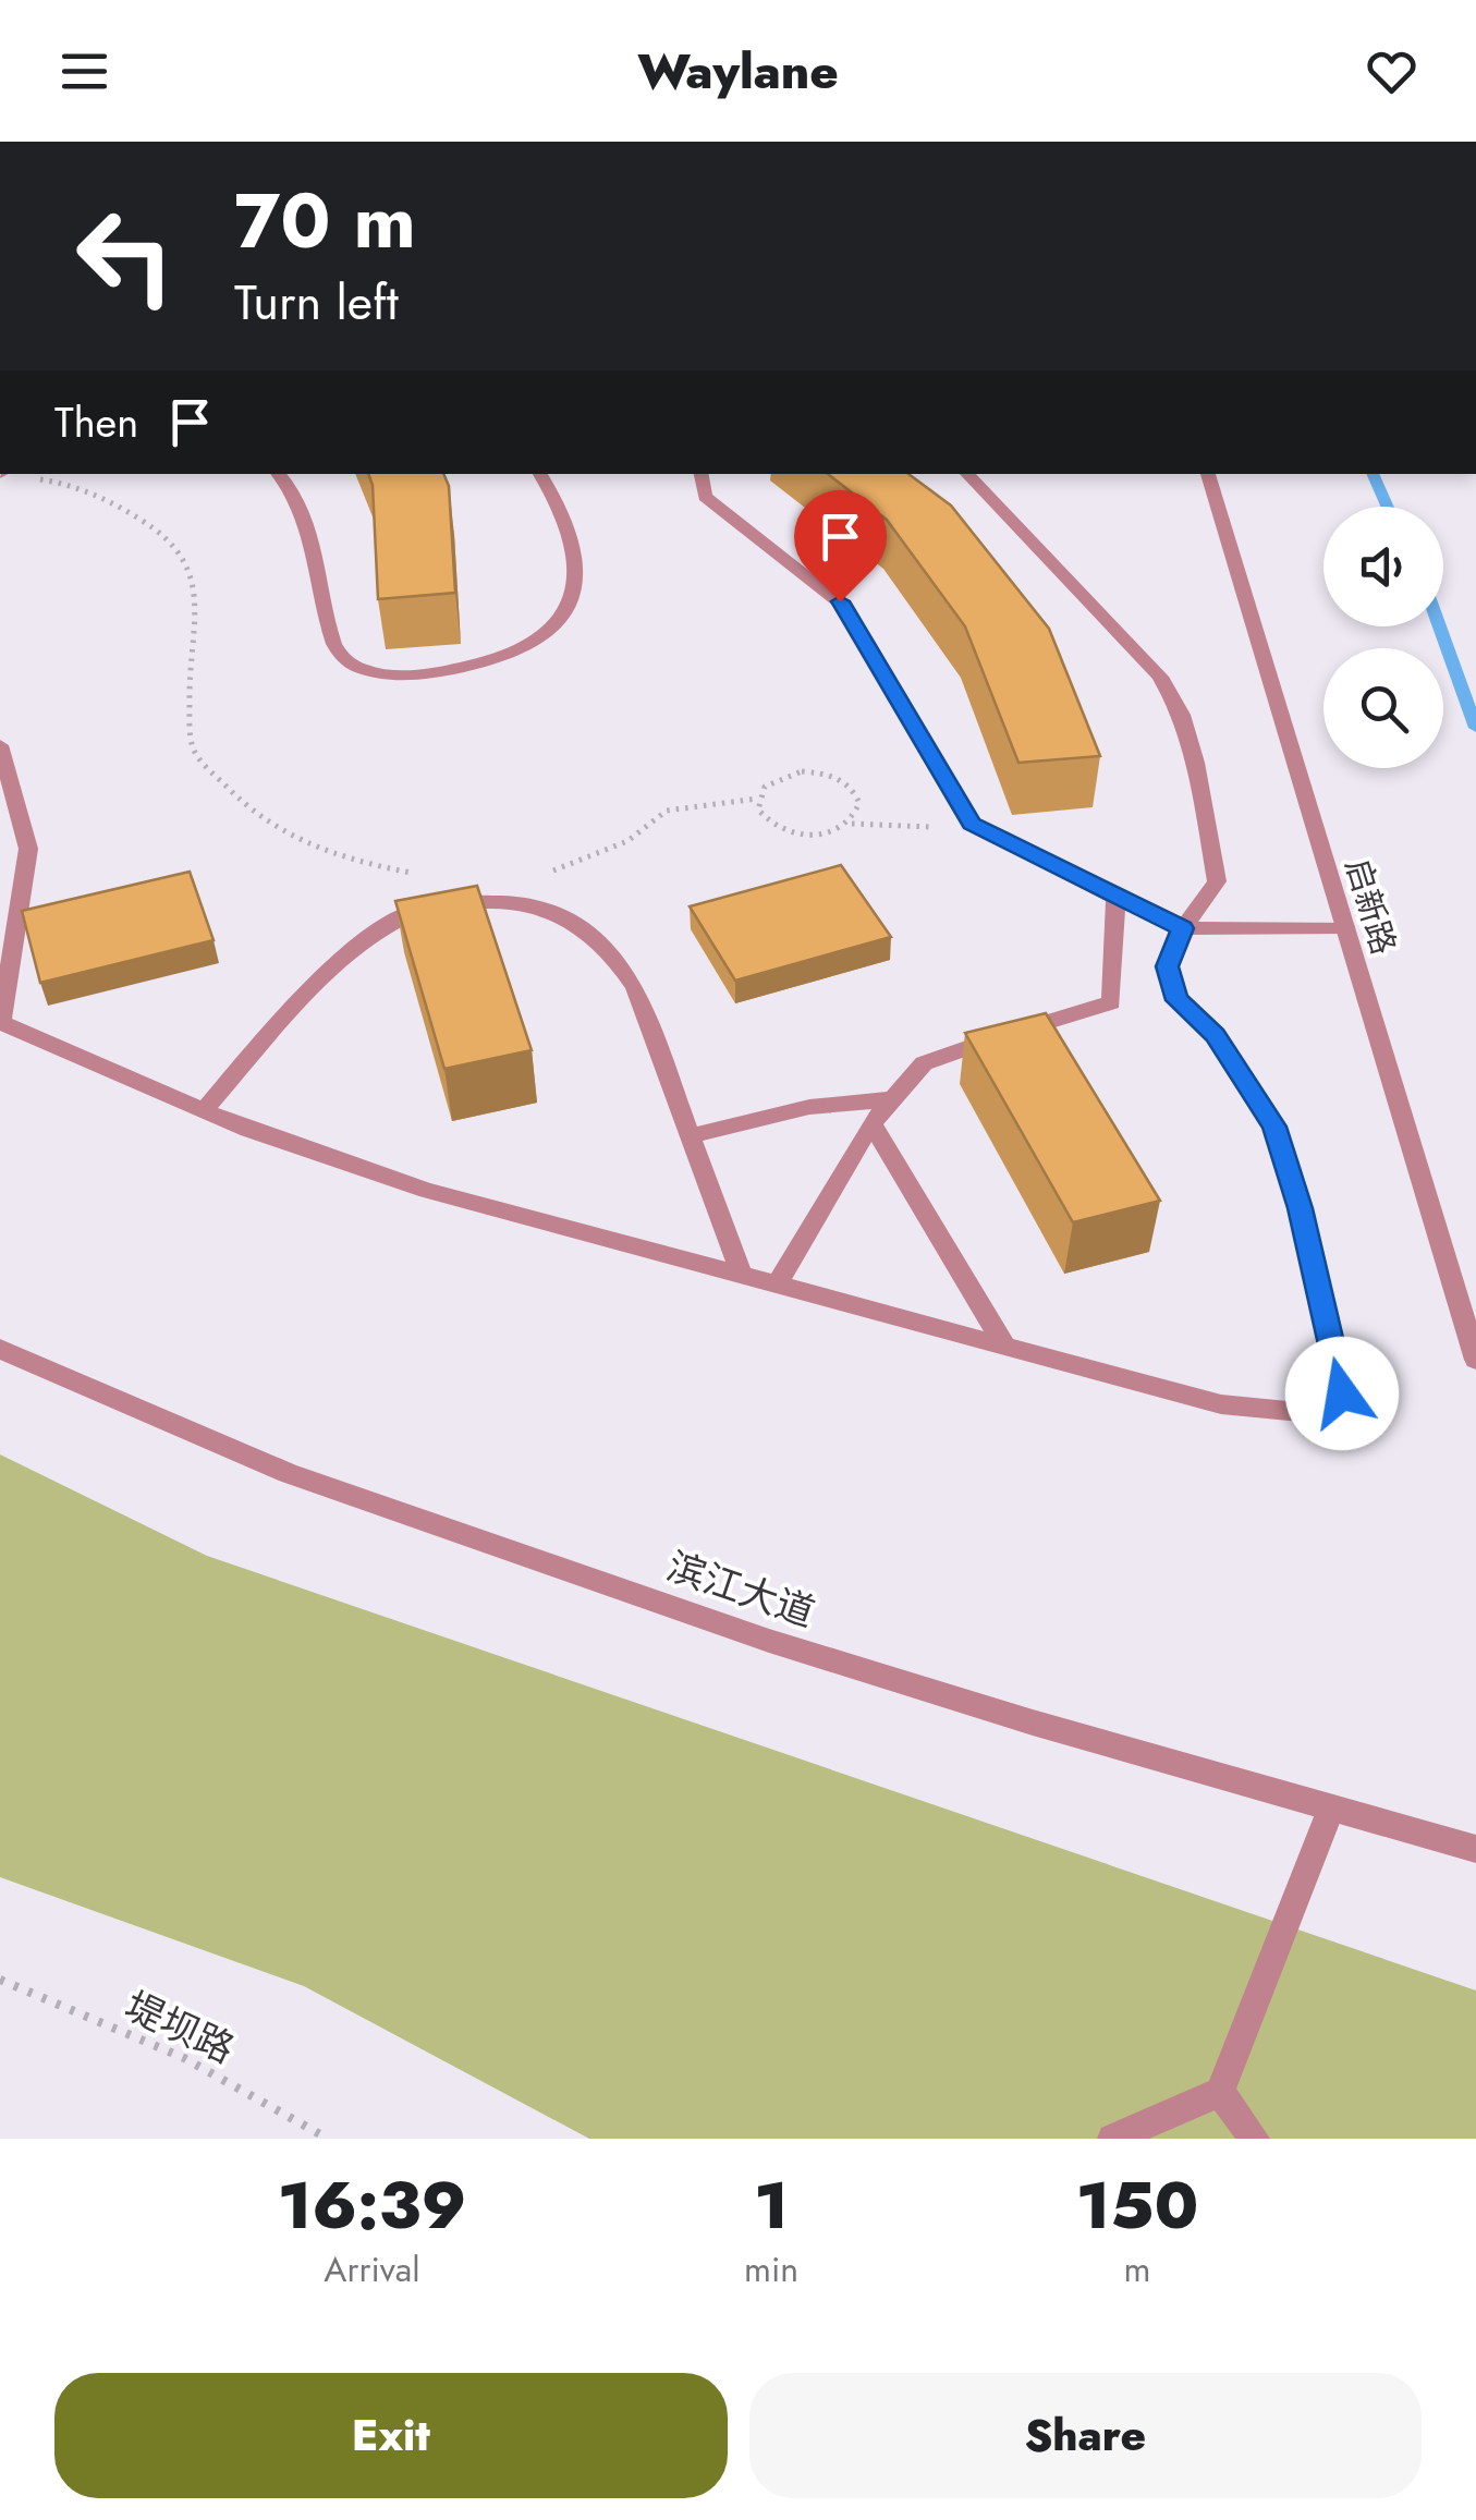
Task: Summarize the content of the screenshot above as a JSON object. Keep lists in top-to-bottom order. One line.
{"streets":{"street":["启新路","滨江大道"],"path":["堤坝路"]},"page":{"header":"Waylane","turn":["70 m","Turn left"],"then":"Then","eta":["16:39","Arrival","1","min","150","m"],"buttons":["Exit","Share"]}}
